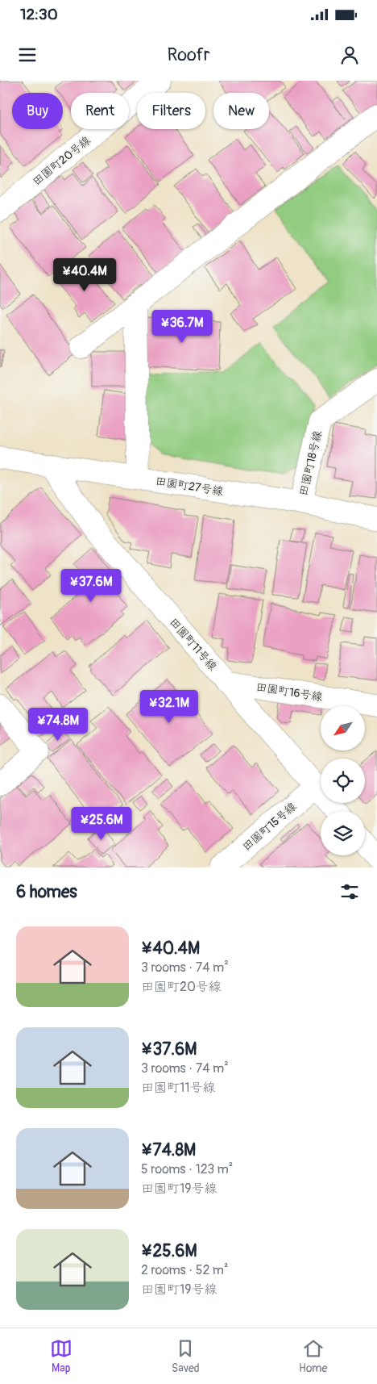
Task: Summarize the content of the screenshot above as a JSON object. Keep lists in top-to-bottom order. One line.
{"streets":{"street":["田園町20号線","田園町18号線","田園町27号線","田園町11号線","田園町16号線","田園町15号線"]},"crossings":[["田園町18号線","田園町27号線"],["田園町27号線","田園町11号線"],["田園町11号線","田園町16号線"],["田園町11号線","田園町15号線"]],"north":"bottom left","page":{"status":"12:30","header":"Roofr","chip":["Buy","Rent","Filters","New"],"price":["¥40.4M","¥36.7M","¥37.6M","¥32.1M","¥74.8M","¥25.6M"],"heading":"6 homes","list":[{"name":"¥40.4M","note":"3 rooms · 74 m² · 田園町20号線"},{"name":"¥37.6M","note":"3 rooms · 74 m² · 田園町11号線"},{"name":"¥74.8M","note":"5 rooms · 123 m² · 田園町19号線"},{"name":"¥25.6M","note":"2 rooms · 52 m² · 田園町19号線"}],"tabs":["Map","Saved","Home"]}}
